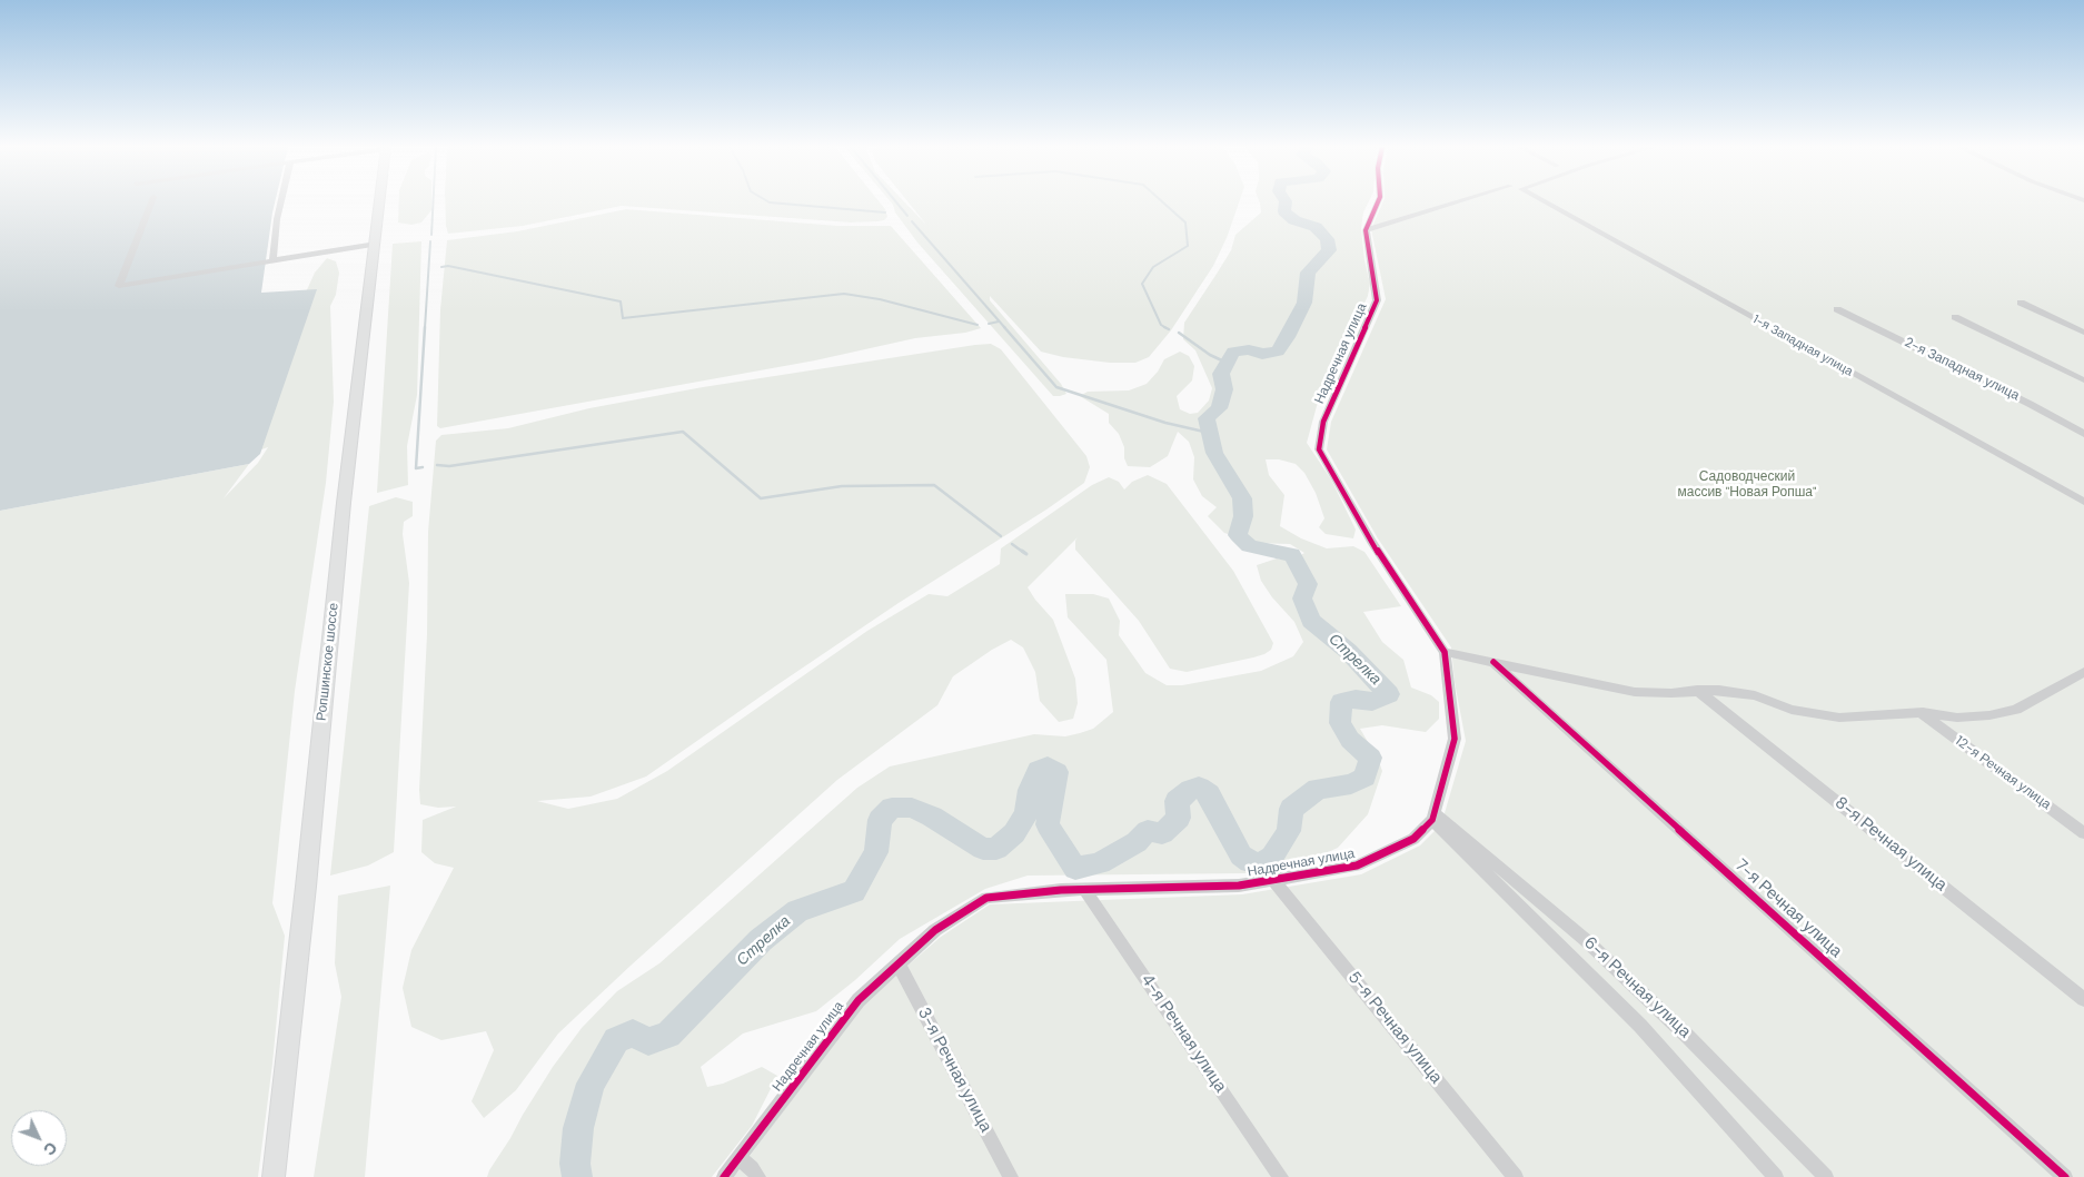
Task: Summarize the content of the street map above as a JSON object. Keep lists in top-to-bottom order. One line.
{"streets":{"main road":["Ропшинское шоссе"],"street":["1-я Западная улица","Надречная улица","2-я Западная улица","12-я Речная улица","8-я Речная улица","7-я Речная улица","6-я Речная улица","5-я Речная улица","4-я Речная улица","3-я Речная улица"]},"crossings":[["Надречная улица","6-я Речная улица"],["Надречная улица","5-я Речная улица"],["Надречная улица","4-я Речная улица"],["Надречная улица","3-я Речная улица"]],"water":["Стрелка"],"parks":["Садоводческий массив \"Новая Ропша\""],"north":"bottom right"}
